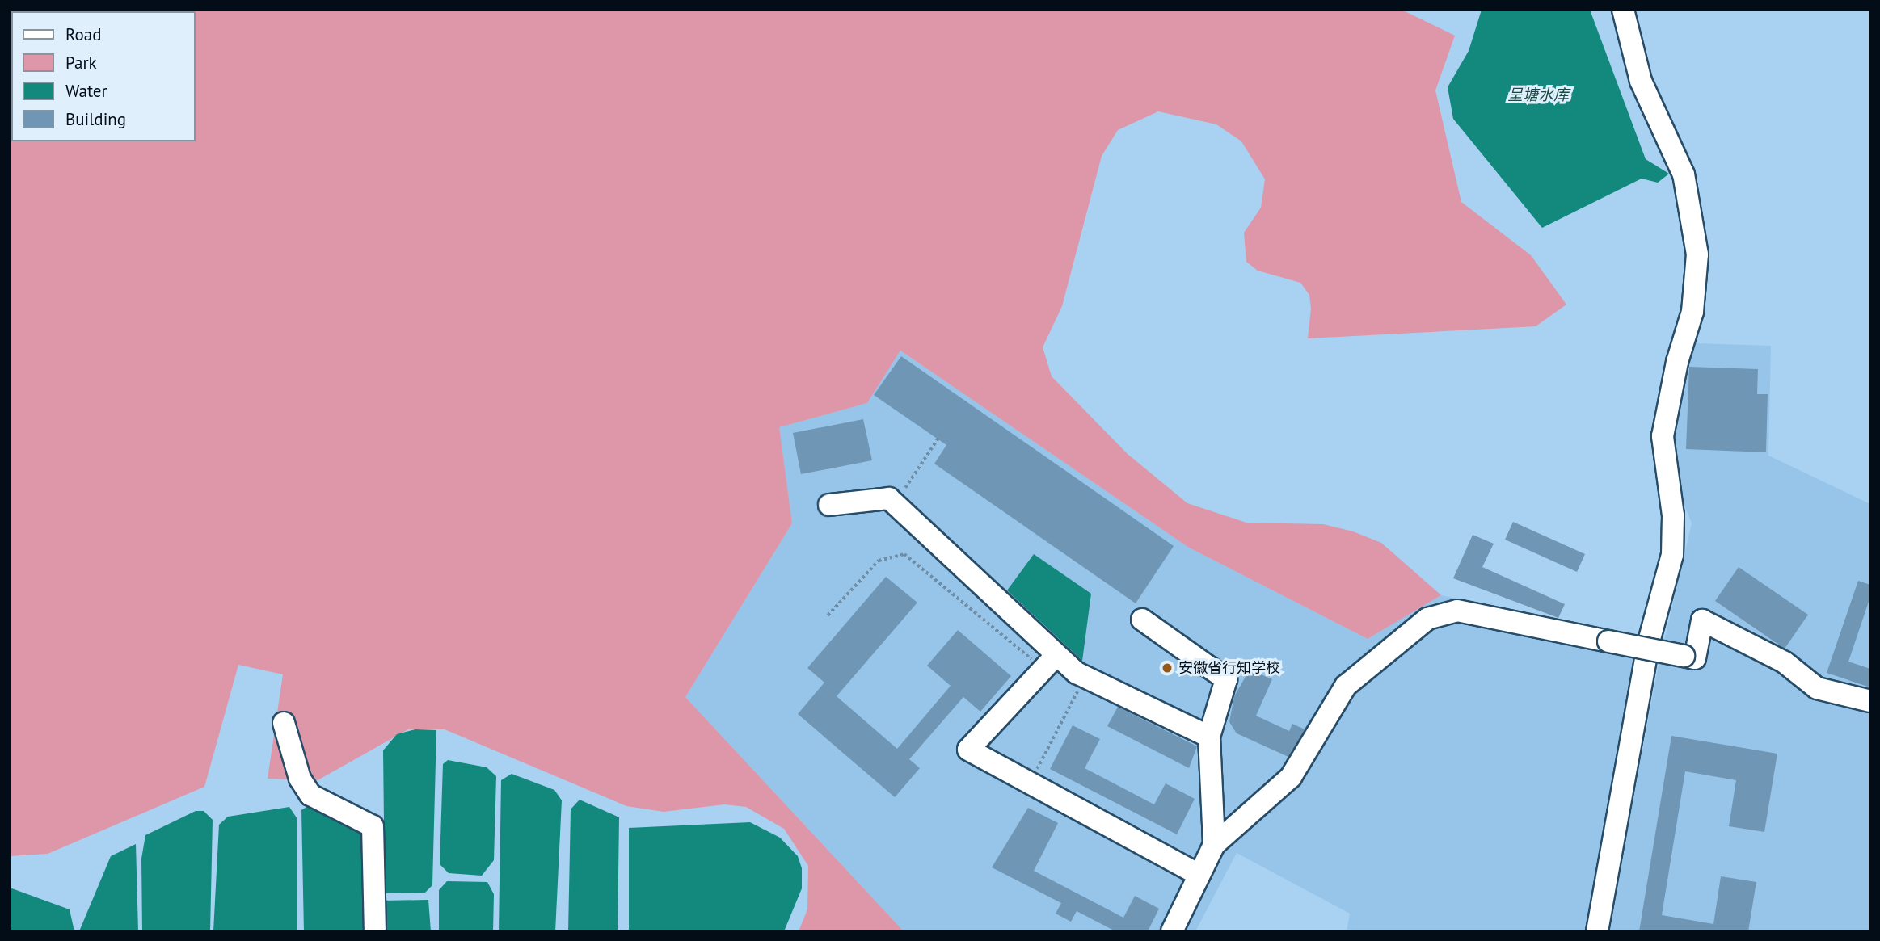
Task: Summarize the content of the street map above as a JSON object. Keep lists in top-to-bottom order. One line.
{"water":["呈塘水库"],"places":["安徽省行知学校"],"legend":["Road","Park","Water","Building"]}
